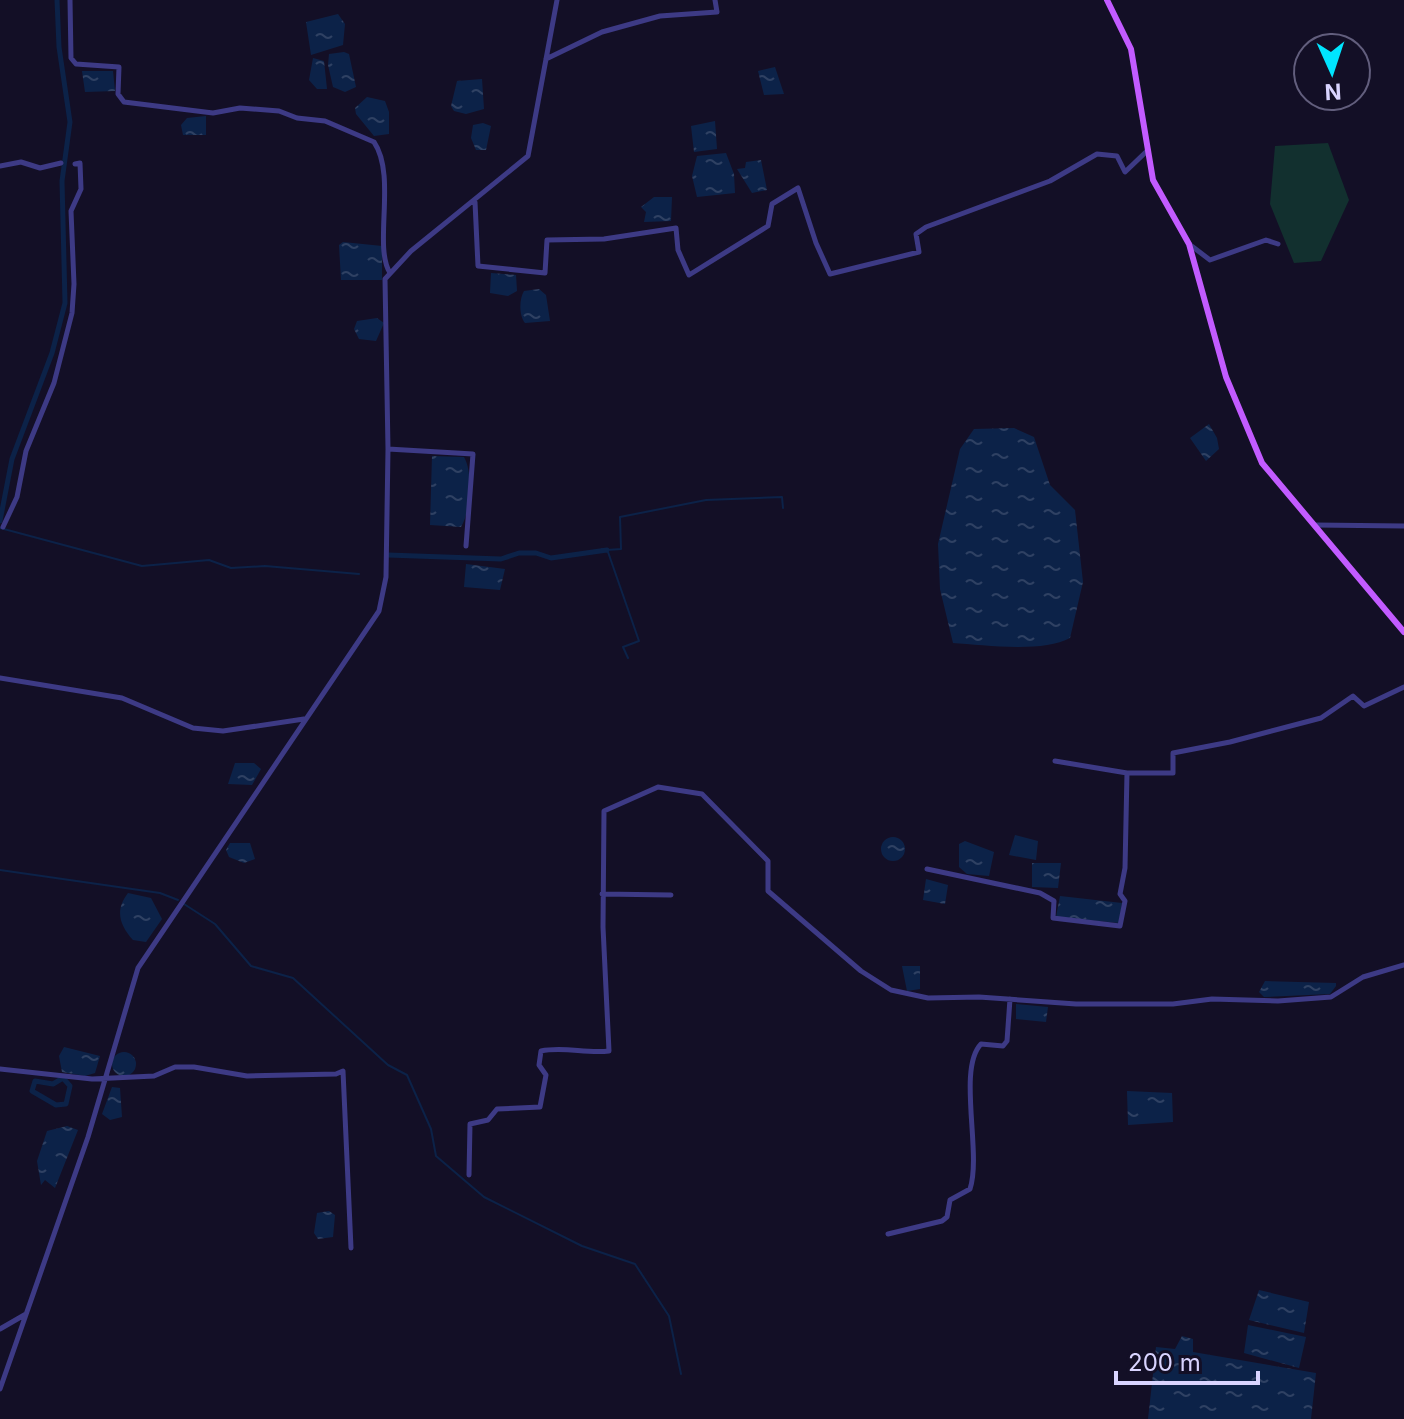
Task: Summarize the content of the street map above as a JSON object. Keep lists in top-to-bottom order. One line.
{"scale_bar":"200 m","north":"bottom"}
